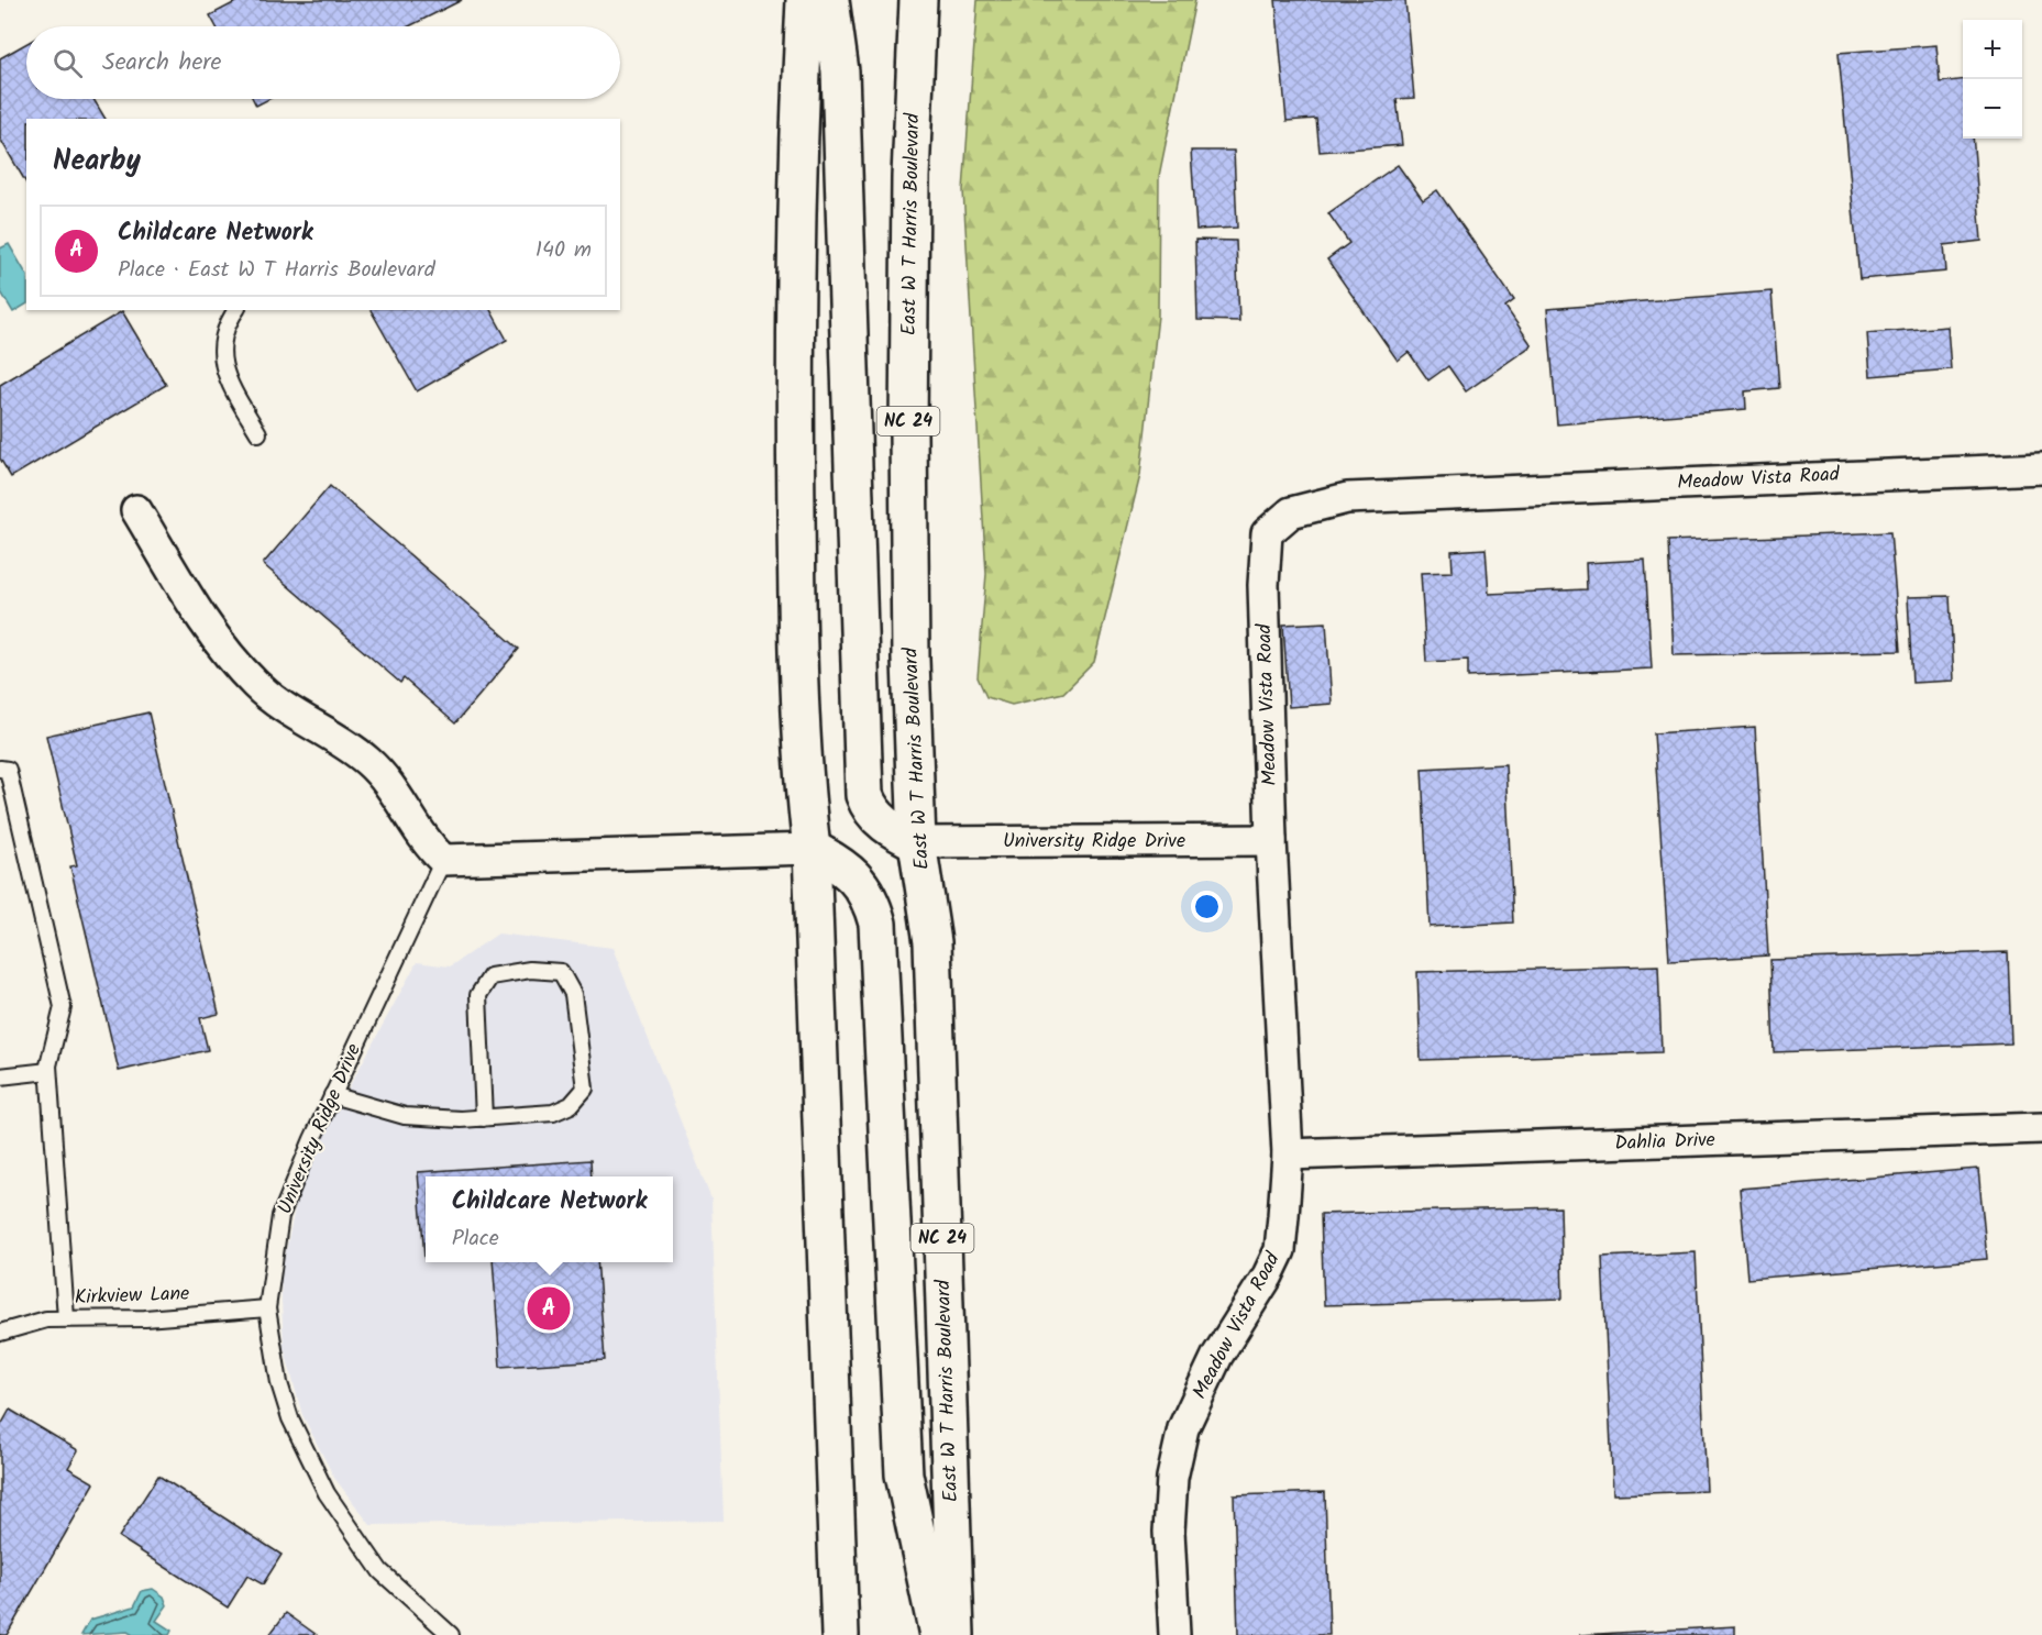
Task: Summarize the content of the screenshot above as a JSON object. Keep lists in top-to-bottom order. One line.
{"streets":{"main road":["East W T Harris Boulevard","NC 24"],"street":["Meadow Vista Road","University Ridge Drive","Dahlia Drive"],"lane":["Kirkview Lane"]},"crossings":[["East W T Harris Boulevard","University Ridge Drive"],["Meadow Vista Road","University Ridge Drive"],["Meadow Vista Road","Dahlia Drive"],["University Ridge Drive","Kirkview Lane"]],"page":{"map_buttons":["+","−"],"search":"Search here","heading":"Nearby","list":[{"mark":"A","name":"Childcare Network","note":"Place · East W T Harris Boulevard","value":"140 m"}],"popup":["Childcare Network","Place"],"pins":"A"}}
